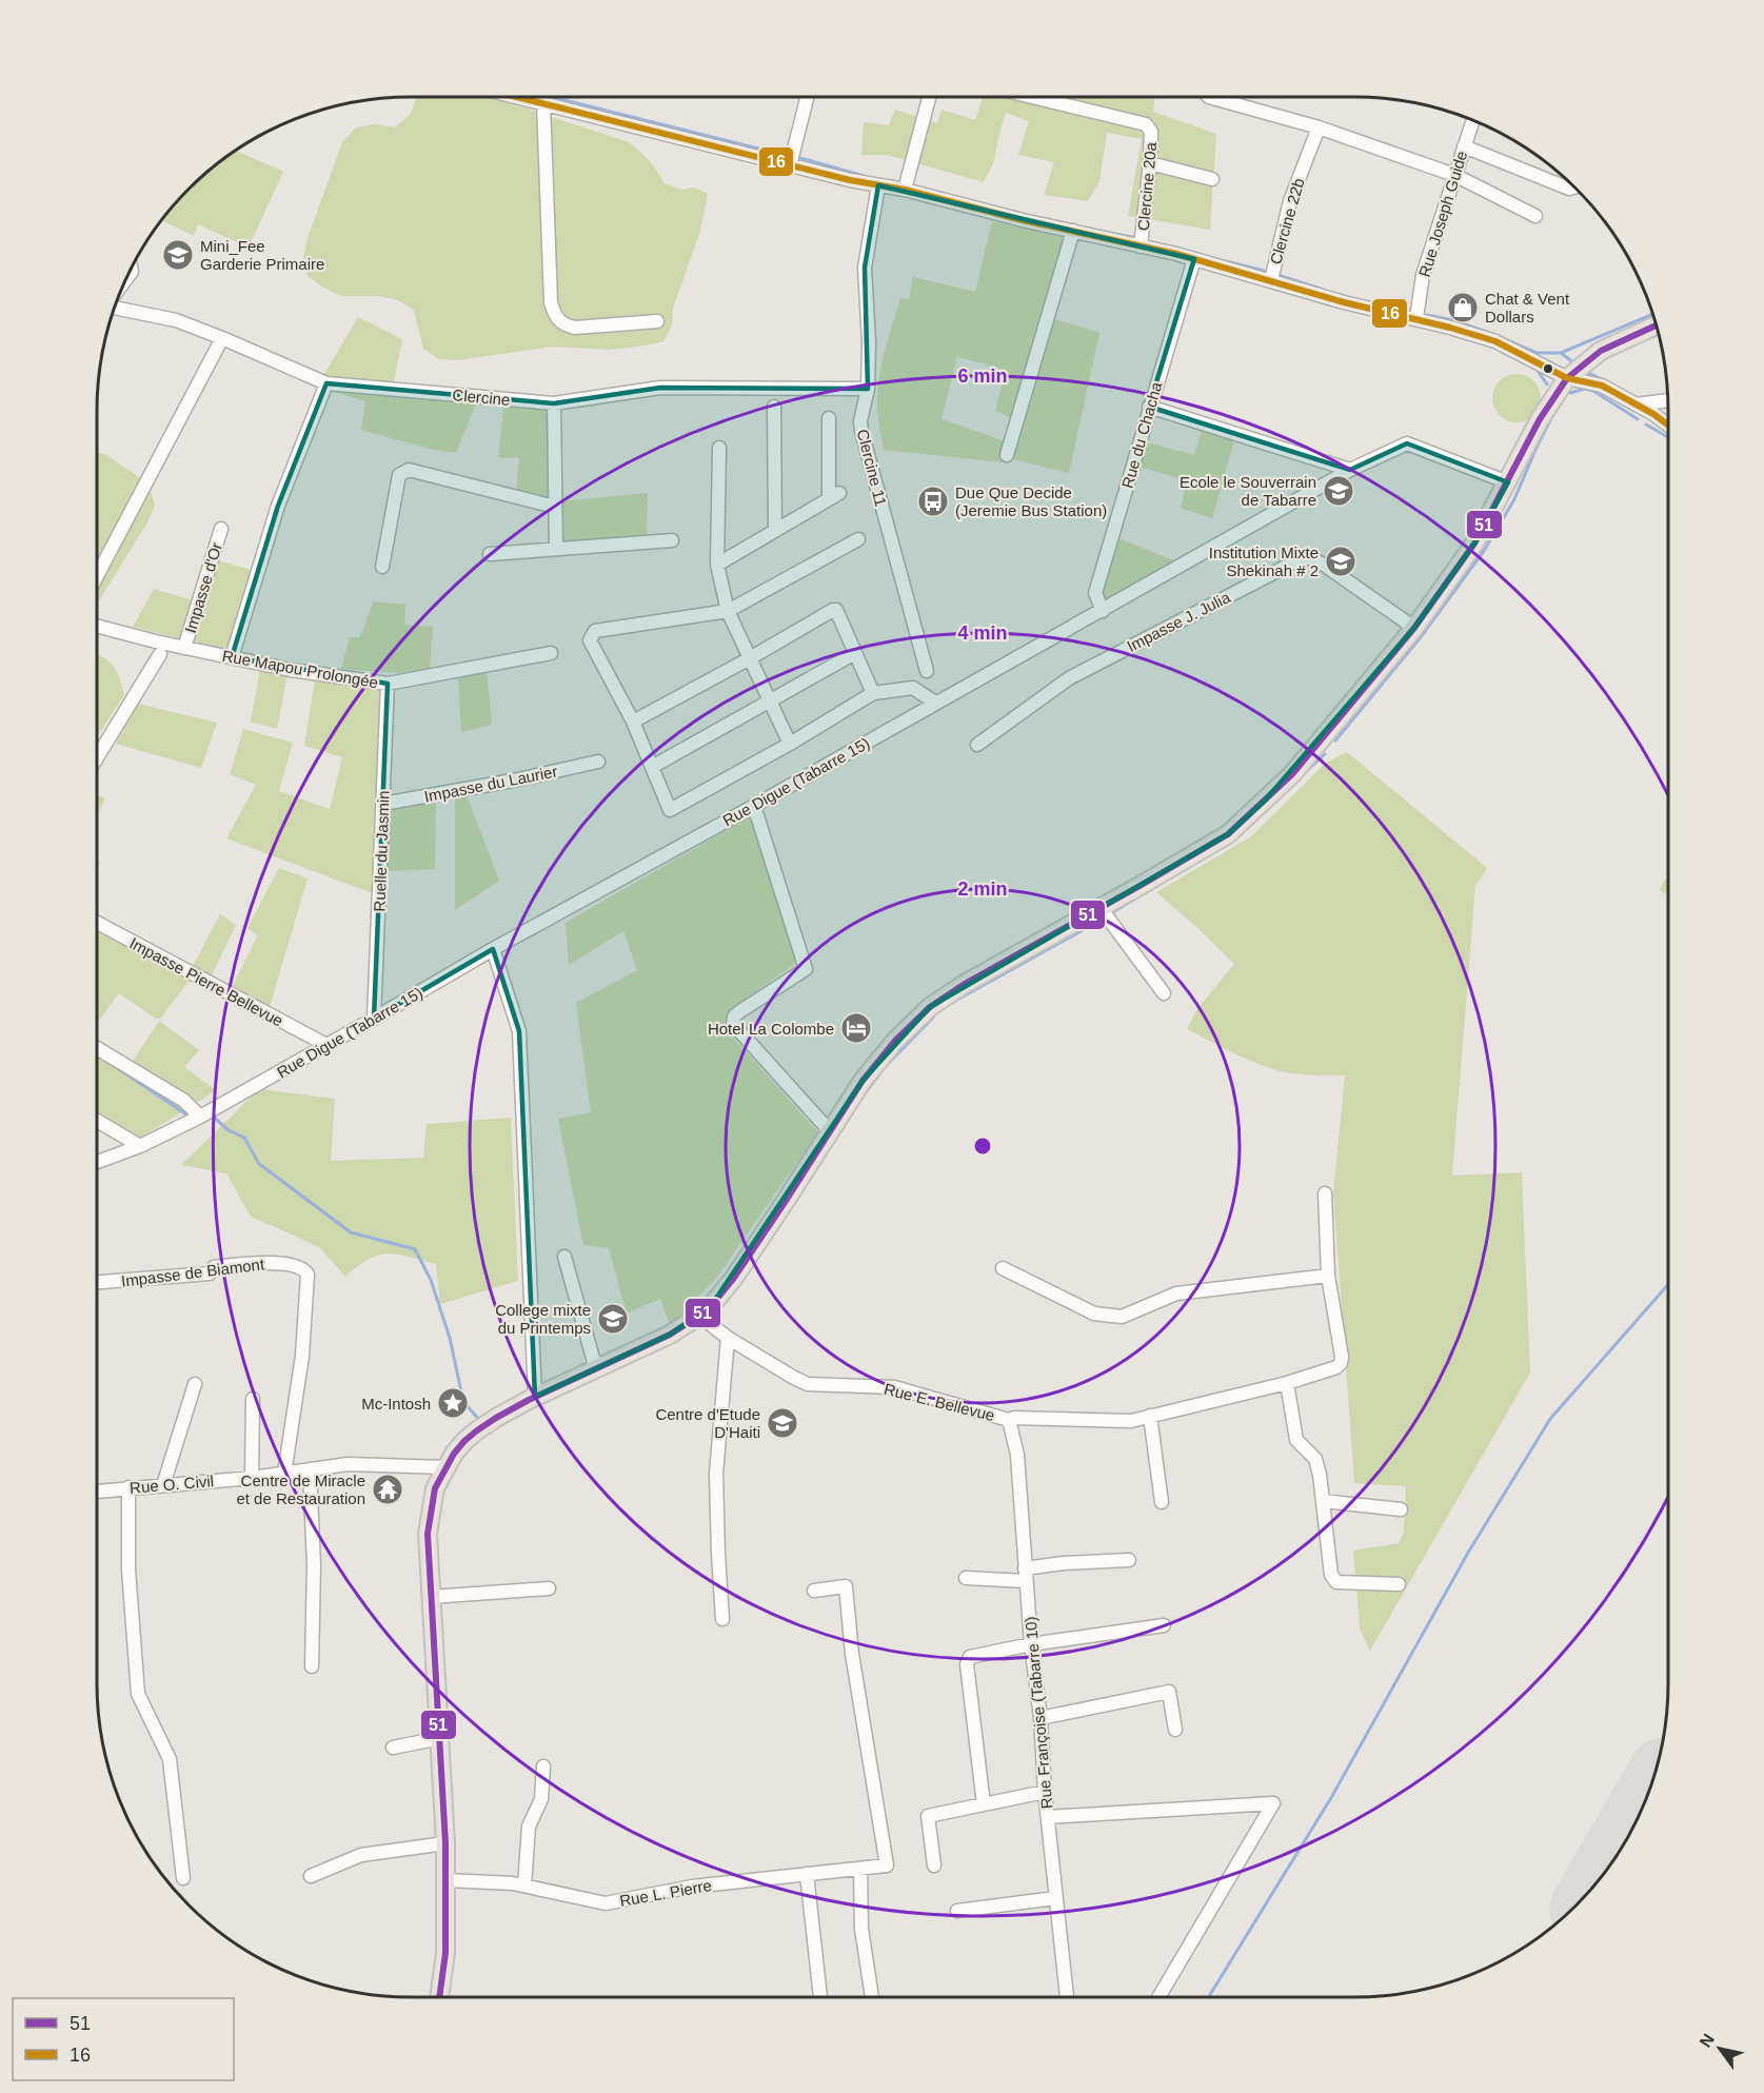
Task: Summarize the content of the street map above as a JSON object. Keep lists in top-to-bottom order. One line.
{"streets":{"street":["Clercine 20a","Rue Joseph Guide","Clercine 22b","Clercine","Rue du Chacha","Clercine 11","Impasse d'Or","Impasse J. Julia","Rue Mapou Prolongée","Rue Digue (Tabarre 15)","Impasse du Laurier","Ruelle du Jasmin","Impasse Pierre Bellevue","Impasse de Biamont","Rue E. Bellevue","Rue O. Civil","Rue Françoise (Tabarre 10)","Rue L. Pierre"]},"crossings":[["Clercine","Clercine 11"],["Rue du Chacha","Rue Digue (Tabarre 15)"],["Impasse d'Or","Rue Mapou Prolongée"],["Rue Mapou Prolongée","Ruelle du Jasmin"],["Rue Digue (Tabarre 15)","Ruelle du Jasmin"],["Rue Digue (Tabarre 15)","Impasse Pierre Bellevue"],["Impasse du Laurier","Ruelle du Jasmin"],["Impasse de Biamont","Rue O. Civil"],["Rue E. Bellevue","Rue Françoise (Tabarre 10)"]],"places":{"school or university":["Mini_Fee Garderie Primaire","Ecole le Souverrain de Tabarre","Institution Mixte Shekinah # 2","College mixte du Printemps","Centre d'Etude D'Haiti"],"shop":["Chat & Vent Dollars"],"bus stop":["Due Que Decide (Jeremie Bus Station)"],"hotel":["Hotel La Colombe"],"place":["Mc-Intosh"],"temple":["Centre de Miracle et de Restauration"]},"lines":["transit line 16","transit line 51"],"legend":["51","16"],"north":"top left","rings":["6 min","4 min","2 min"]}
